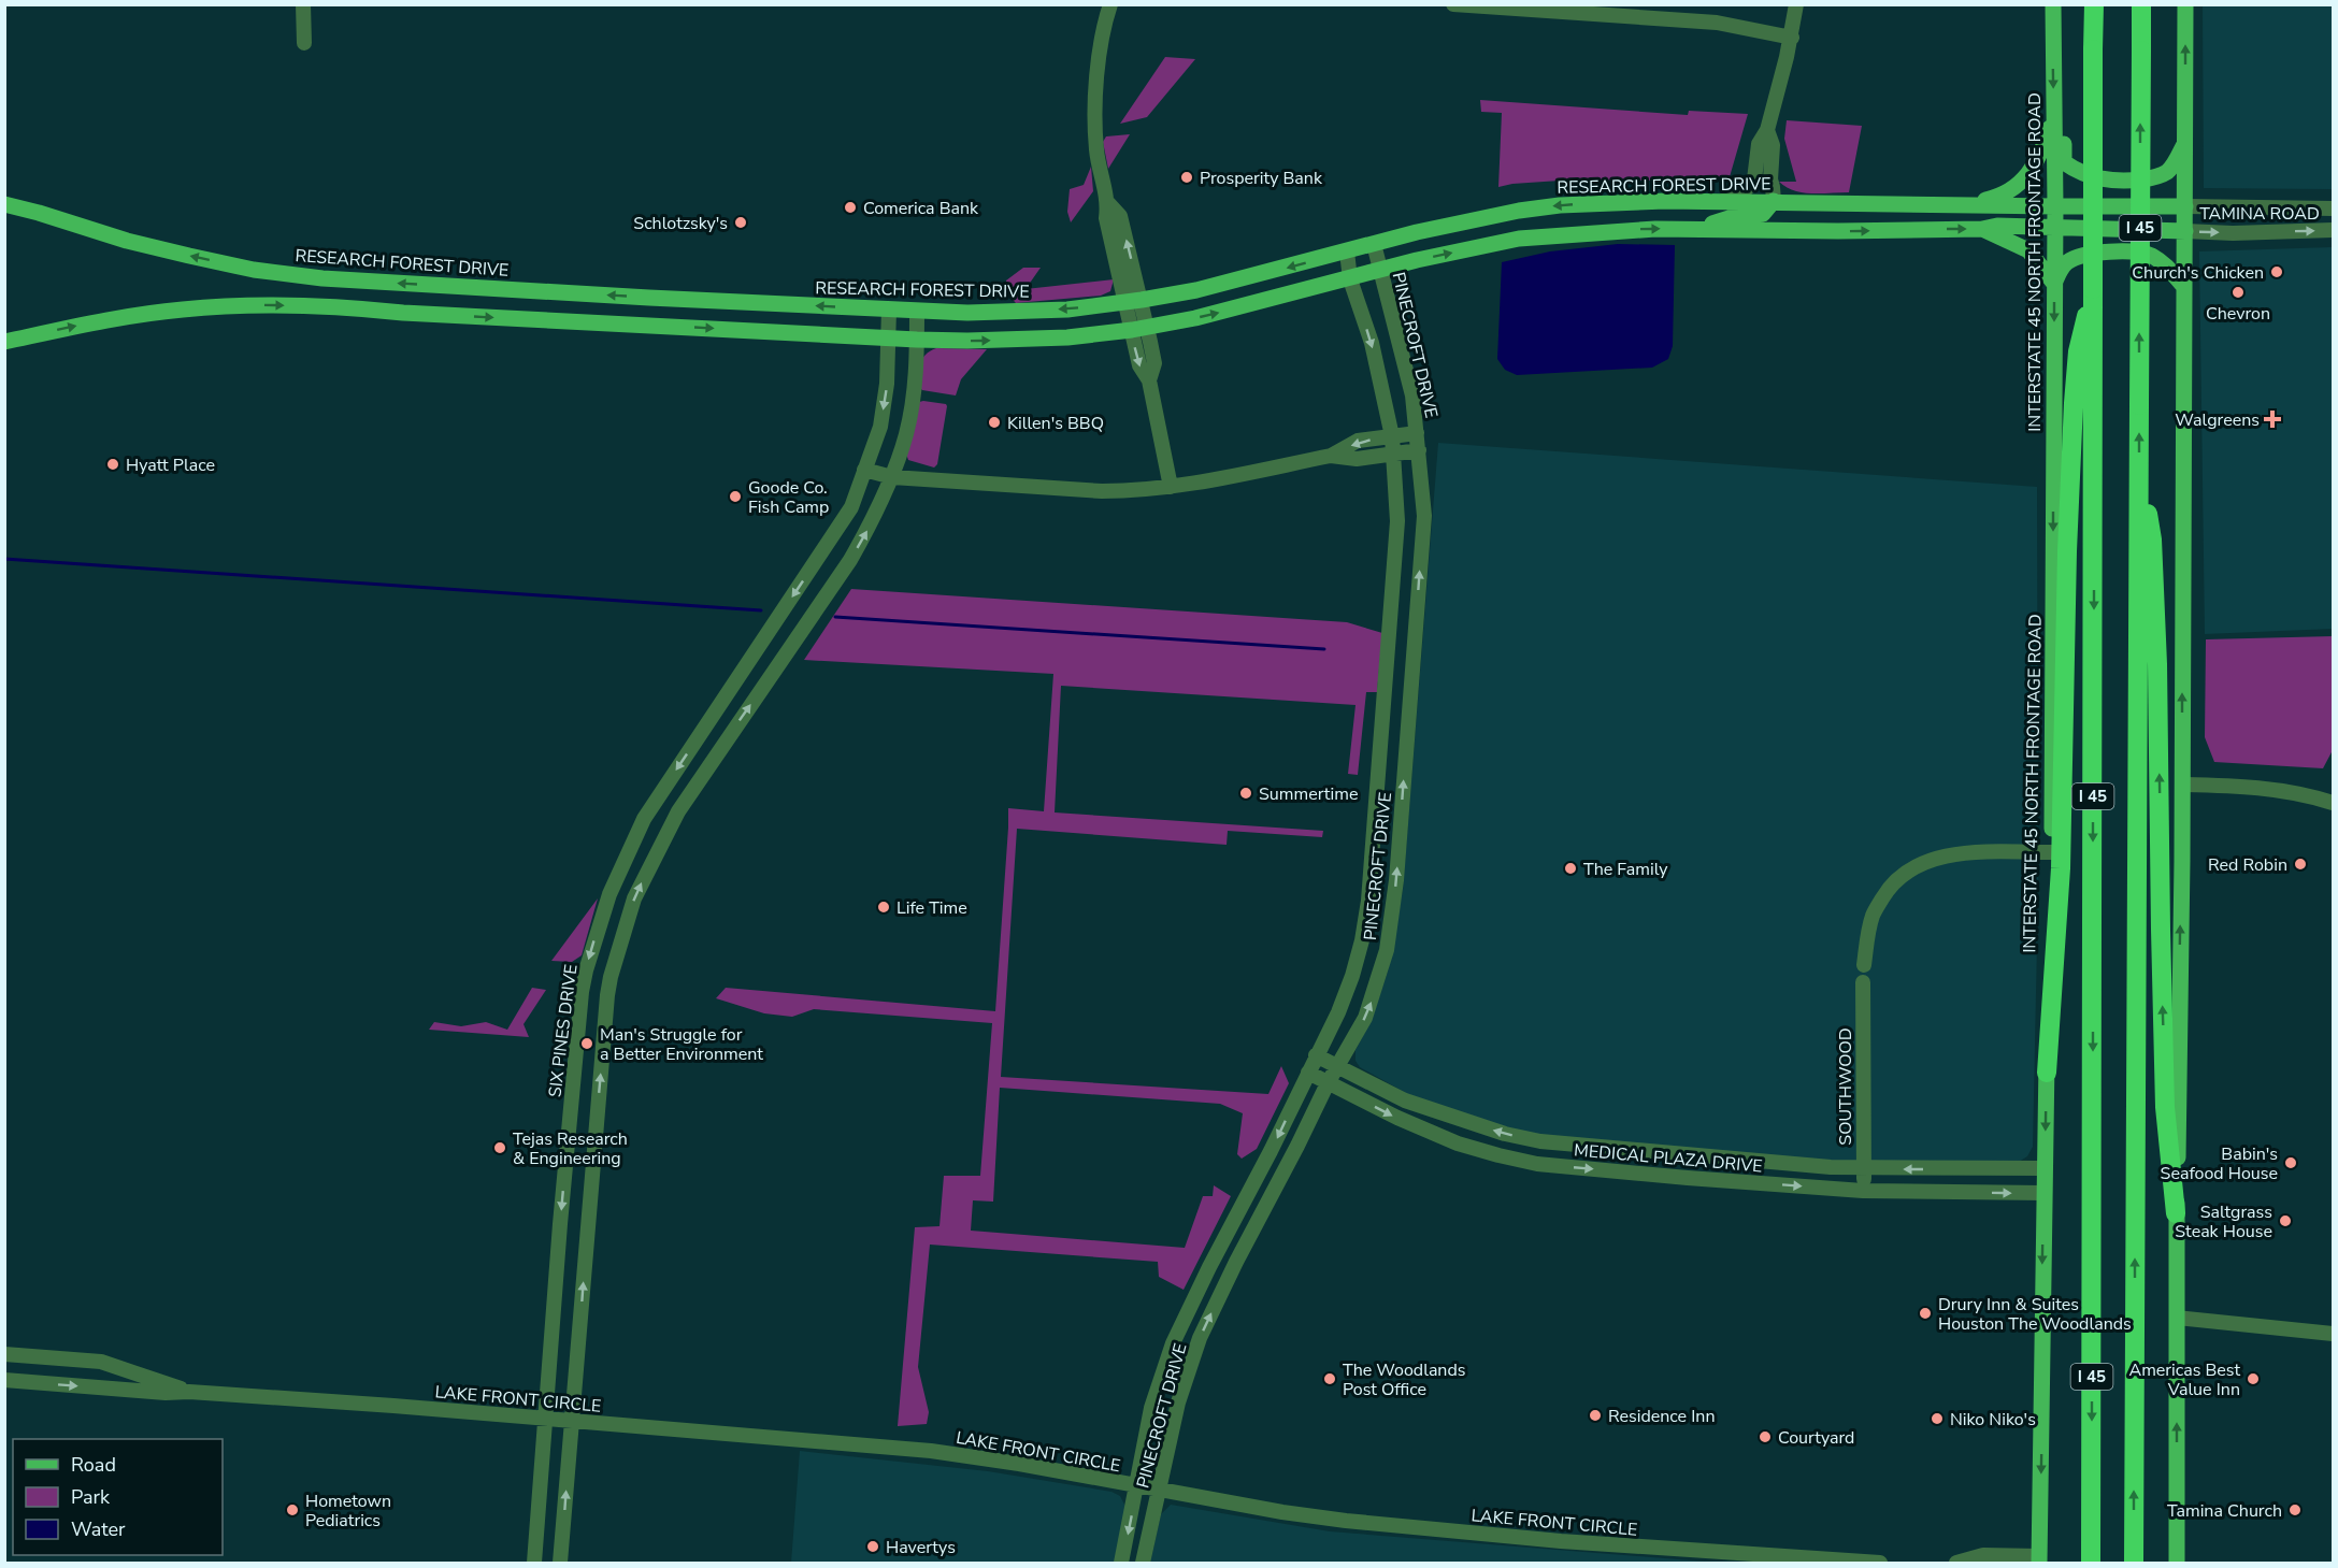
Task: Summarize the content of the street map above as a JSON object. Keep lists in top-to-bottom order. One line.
{"streets":{"highway":["I 45"],"main road":["RESEARCH FOREST DRIVE","INTERSTATE 45 NORTH FRONTAGE ROAD"],"street":["TAMINA ROAD","PINECROFT DRIVE","SIX PINES DRIVE","SOUTHWOOD","MEDICAL PLAZA DRIVE","LAKE FRONT CIRCLE"]},"crossings":[["RESEARCH FOREST DRIVE","TAMINA ROAD"],["RESEARCH FOREST DRIVE","INTERSTATE 45 NORTH FRONTAGE ROAD"],["RESEARCH FOREST DRIVE","PINECROFT DRIVE"],["RESEARCH FOREST DRIVE","SIX PINES DRIVE"],["INTERSTATE 45 NORTH FRONTAGE ROAD","MEDICAL PLAZA DRIVE"],["PINECROFT DRIVE","MEDICAL PLAZA DRIVE"],["PINECROFT DRIVE","LAKE FRONT CIRCLE"],["SIX PINES DRIVE","LAKE FRONT CIRCLE"],["SOUTHWOOD","MEDICAL PLAZA DRIVE"]],"places":{"other":["Prosperity Bank","Comerica Bank","Schlotzsky's","Church's Chicken","Chevron","Killen's BBQ","Hyatt Place","Goode Co. Fish Camp","Summertime","Red Robin","The Family","Life Time","Man's Struggle for a Better Environment","Tejas Research & Engineering","Babin's Seafood House","Saltgrass Steak House","Drury Inn & Suites Houston The Woodlands","The Woodlands Post Office","Americas Best Value Inn","Residence Inn","Niko Niko's","Courtyard","Hometown Pediatrics","Tamina Church","Havertys"],"health":["Walgreens"]},"legend":["Road","Park","Water"]}
